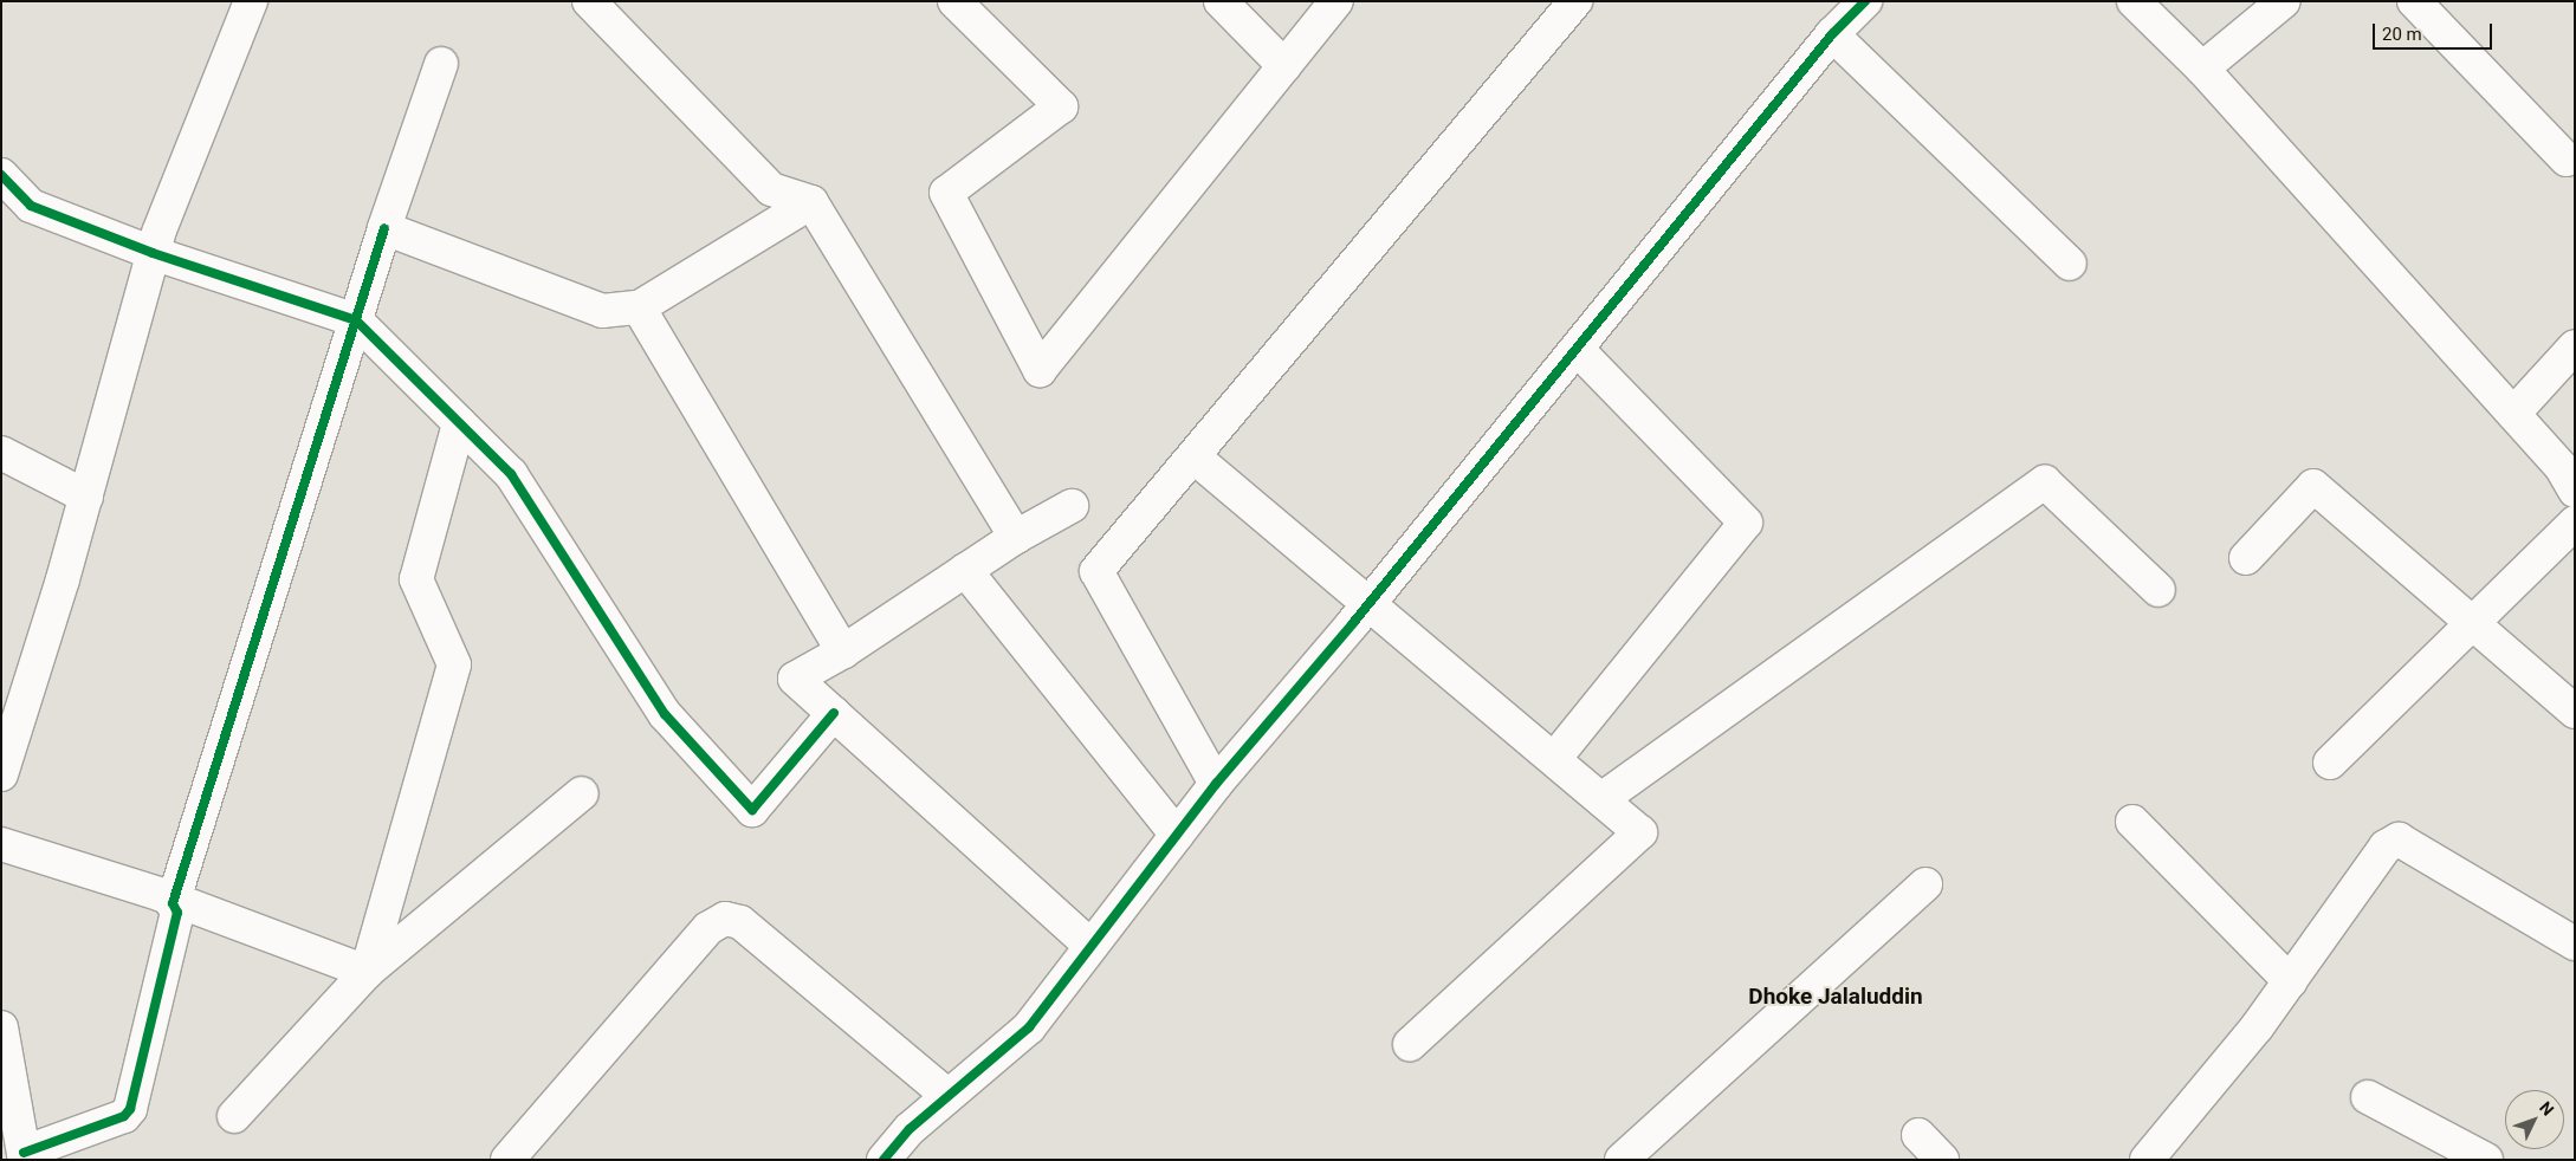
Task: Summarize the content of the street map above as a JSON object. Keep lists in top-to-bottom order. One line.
{"districts":["Dhoke Jalaluddin"],"scale_bar":"20 m","north":"top right"}
